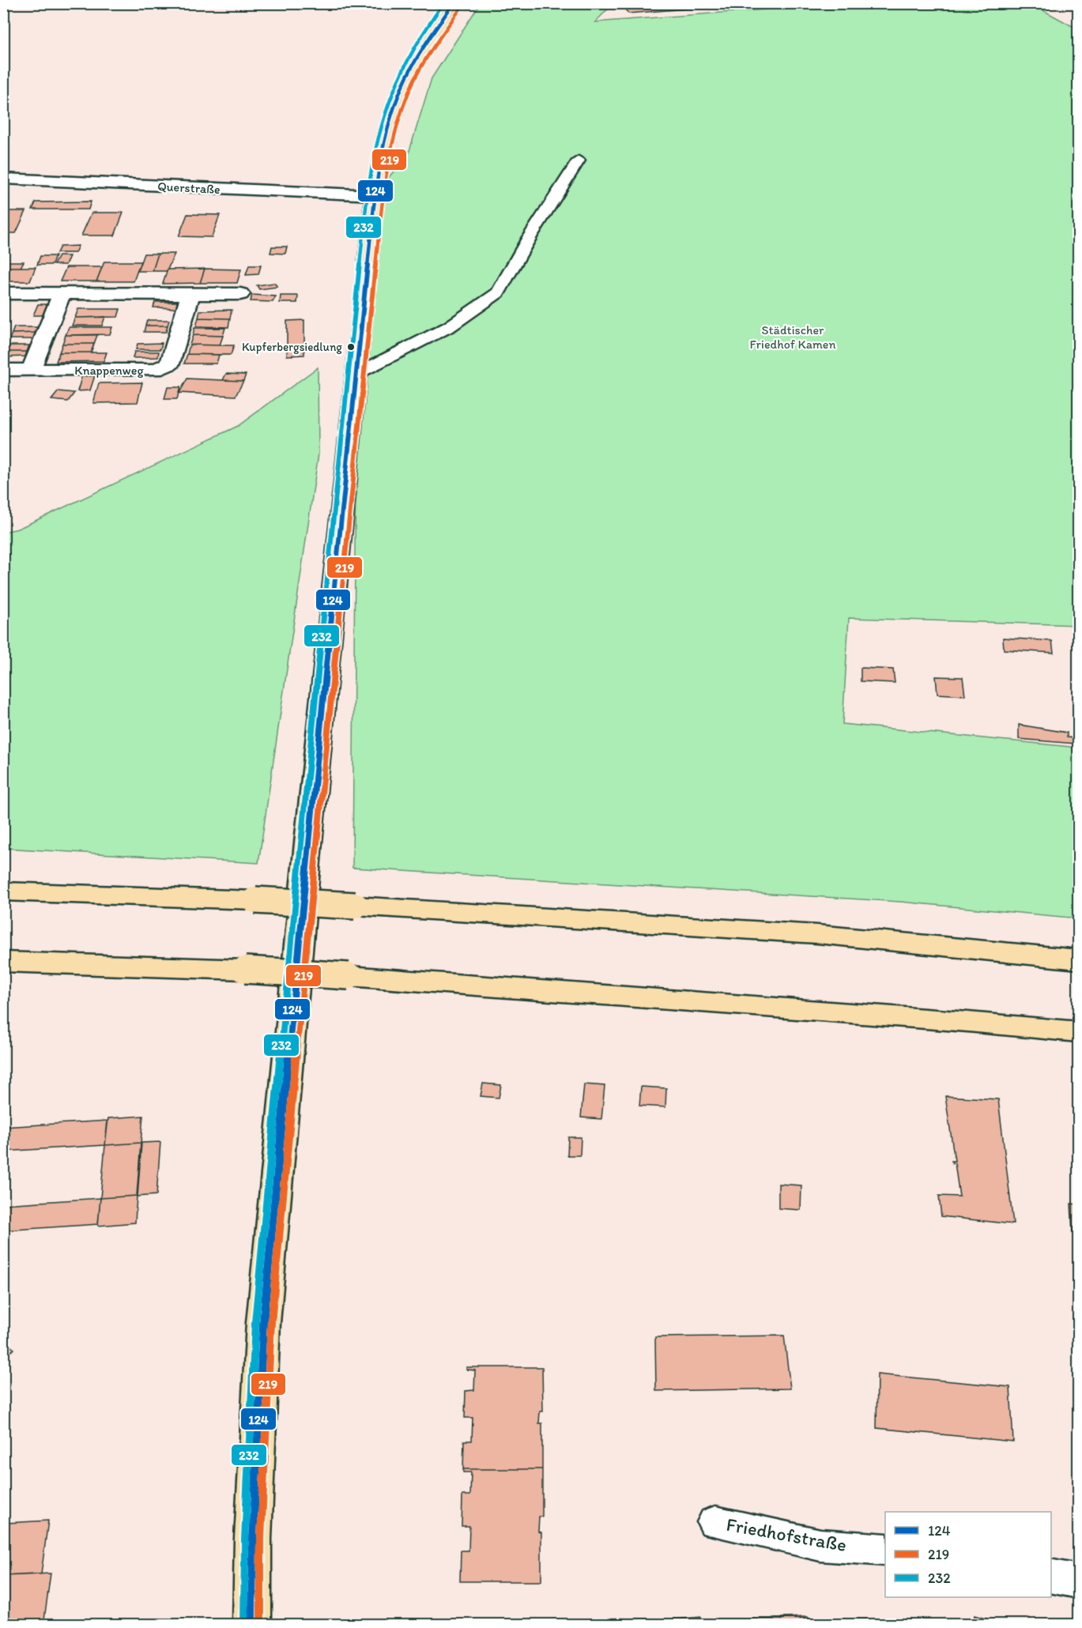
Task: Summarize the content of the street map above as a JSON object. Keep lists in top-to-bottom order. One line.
{"streets":{"street":["Querstraße","Knappenweg","Friedhofstraße"]},"parks":["Städtischer Friedhof Kamen"],"places":["Kupferbergsiedlung"],"lines":["transit line 124","transit line 232","transit line 219"],"legend":["124","219","232"]}
